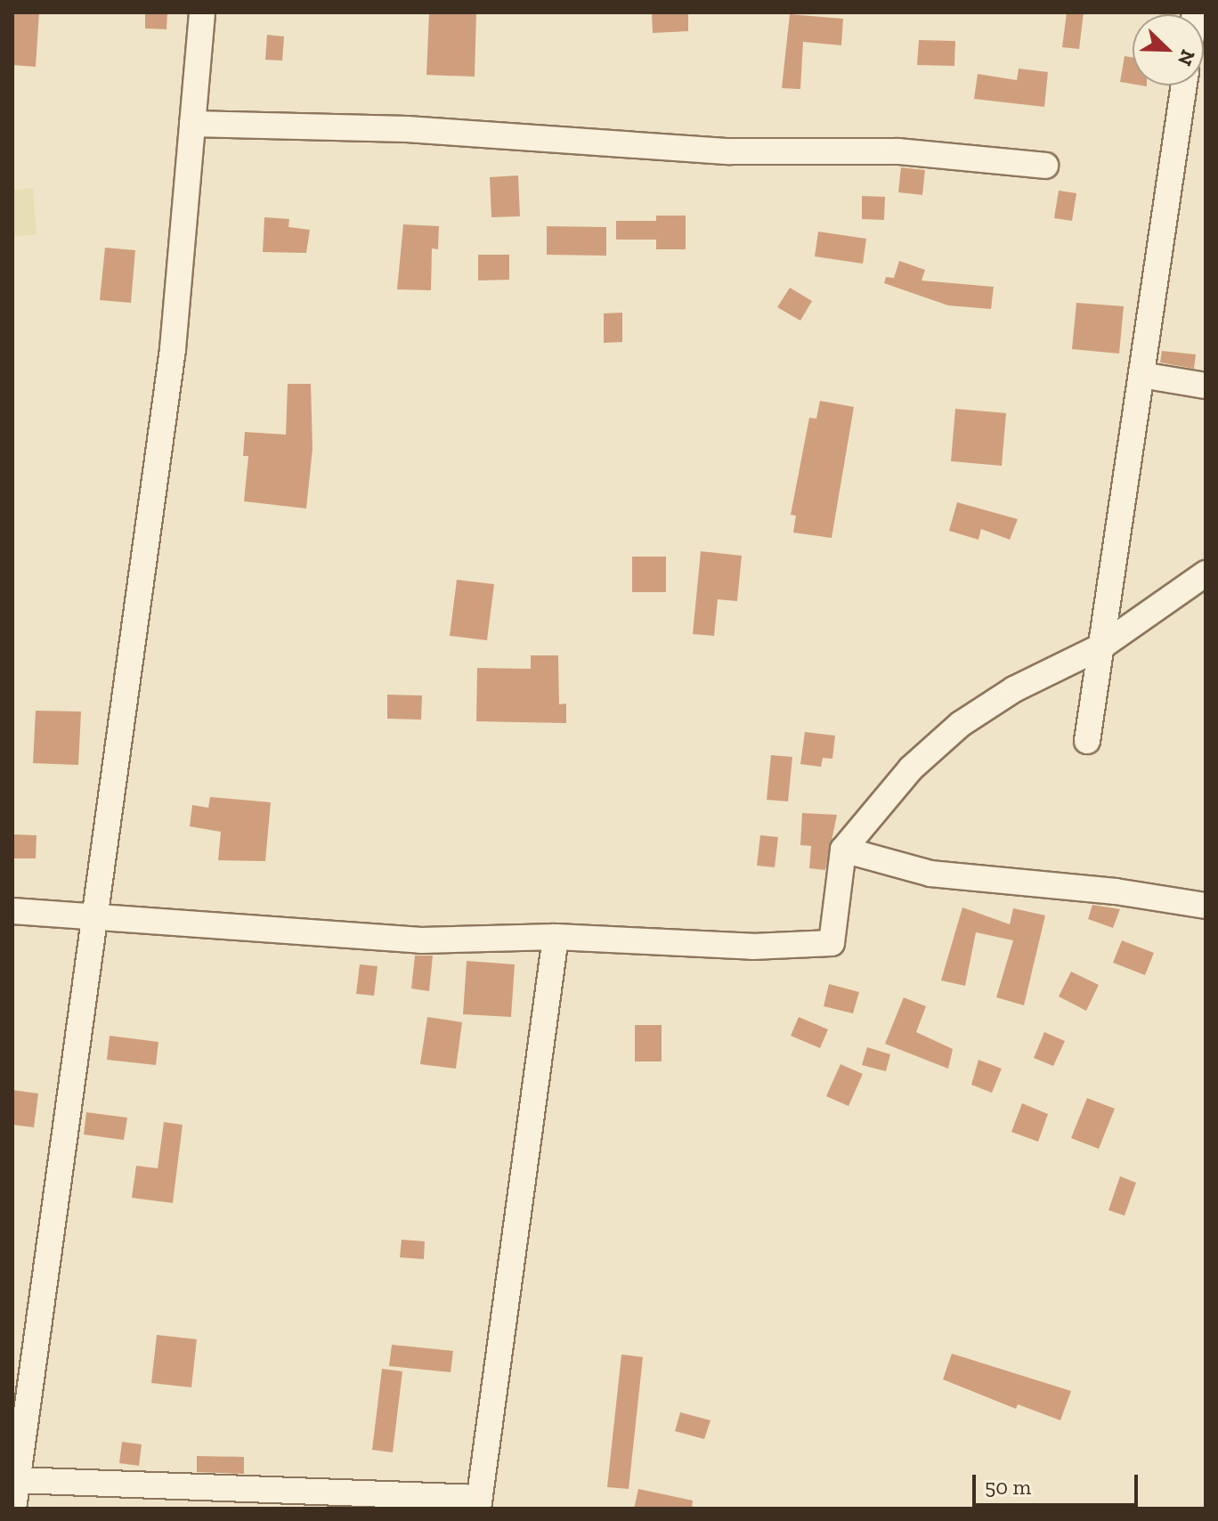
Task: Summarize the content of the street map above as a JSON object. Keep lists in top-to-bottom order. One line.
{"scale_bar":"50 m","north":"bottom right"}
